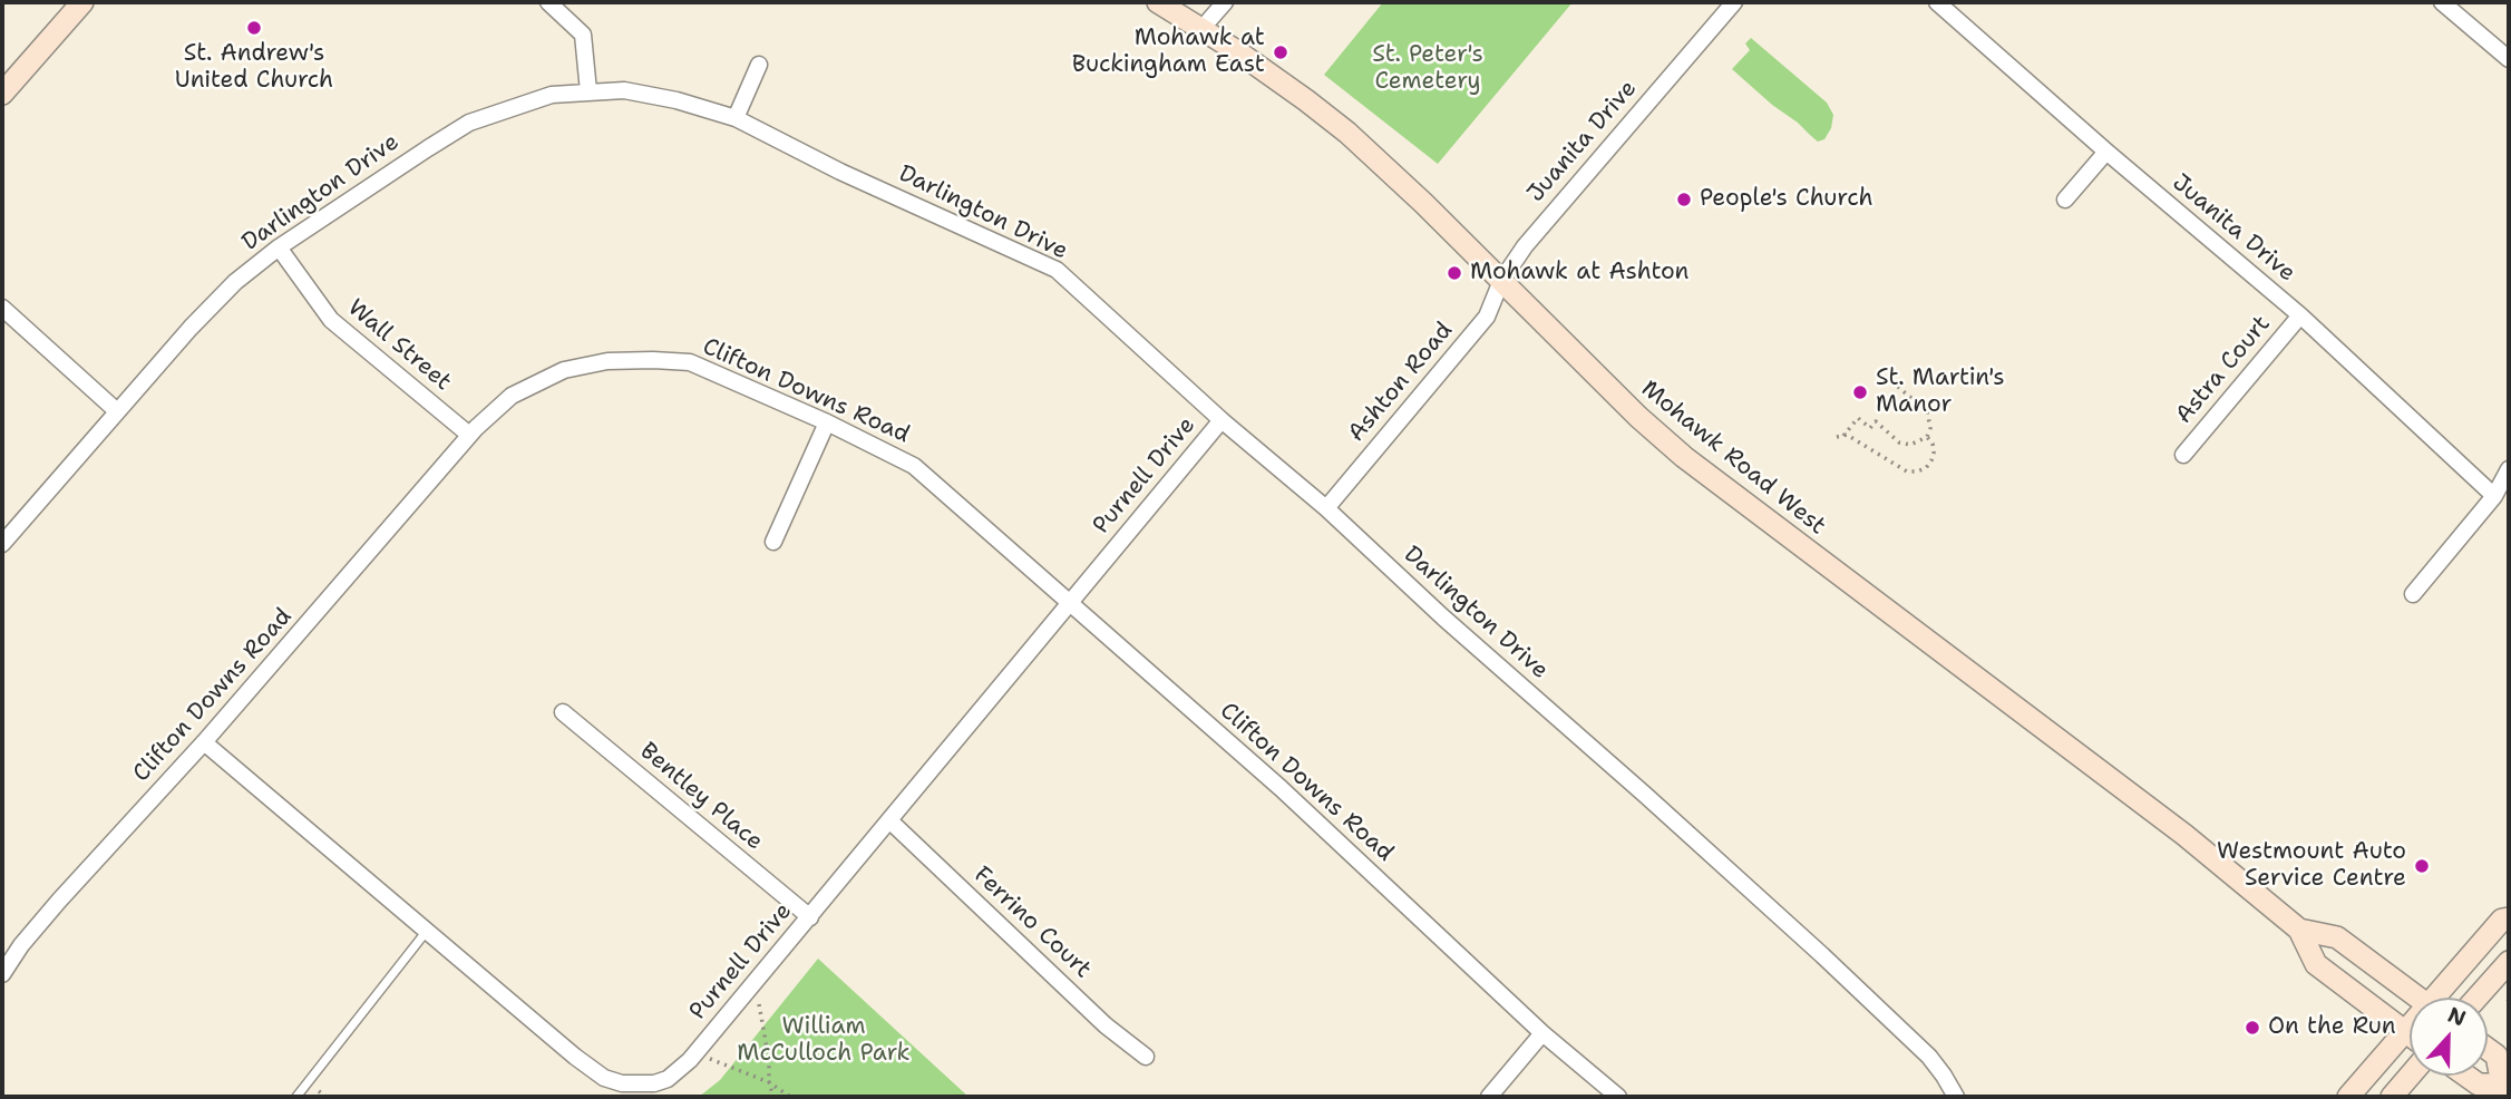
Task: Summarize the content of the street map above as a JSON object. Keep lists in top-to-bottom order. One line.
{"streets":{"main road":["Mohawk Road West"],"street":["Juanita Drive","Darlington Drive","Wall Street","Astra Court","Ashton Road","Clifton Downs Road","Purnell Drive","Bentley Place","Ferrino Court"]},"crossings":[["Juanita Drive","Astra Court"],["Juanita Drive","Ashton Road"],["Juanita Drive","Mohawk Road West"],["Darlington Drive","Wall Street"],["Darlington Drive","Ashton Road"],["Darlington Drive","Purnell Drive"],["Wall Street","Clifton Downs Road"],["Ashton Road","Mohawk Road West"],["Clifton Downs Road","Purnell Drive"],["Purnell Drive","Bentley Place"],["Purnell Drive","Ferrino Court"]],"parks":["St. Peter's Cemetery","William McCulloch Park"],"places":["St. Andrew's United Church","Mohawk at Buckingham East","People's Church","Mohawk at Ashton","St. Martin's Manor","Westmount Auto Service Centre","On the Run"],"north":"top"}
